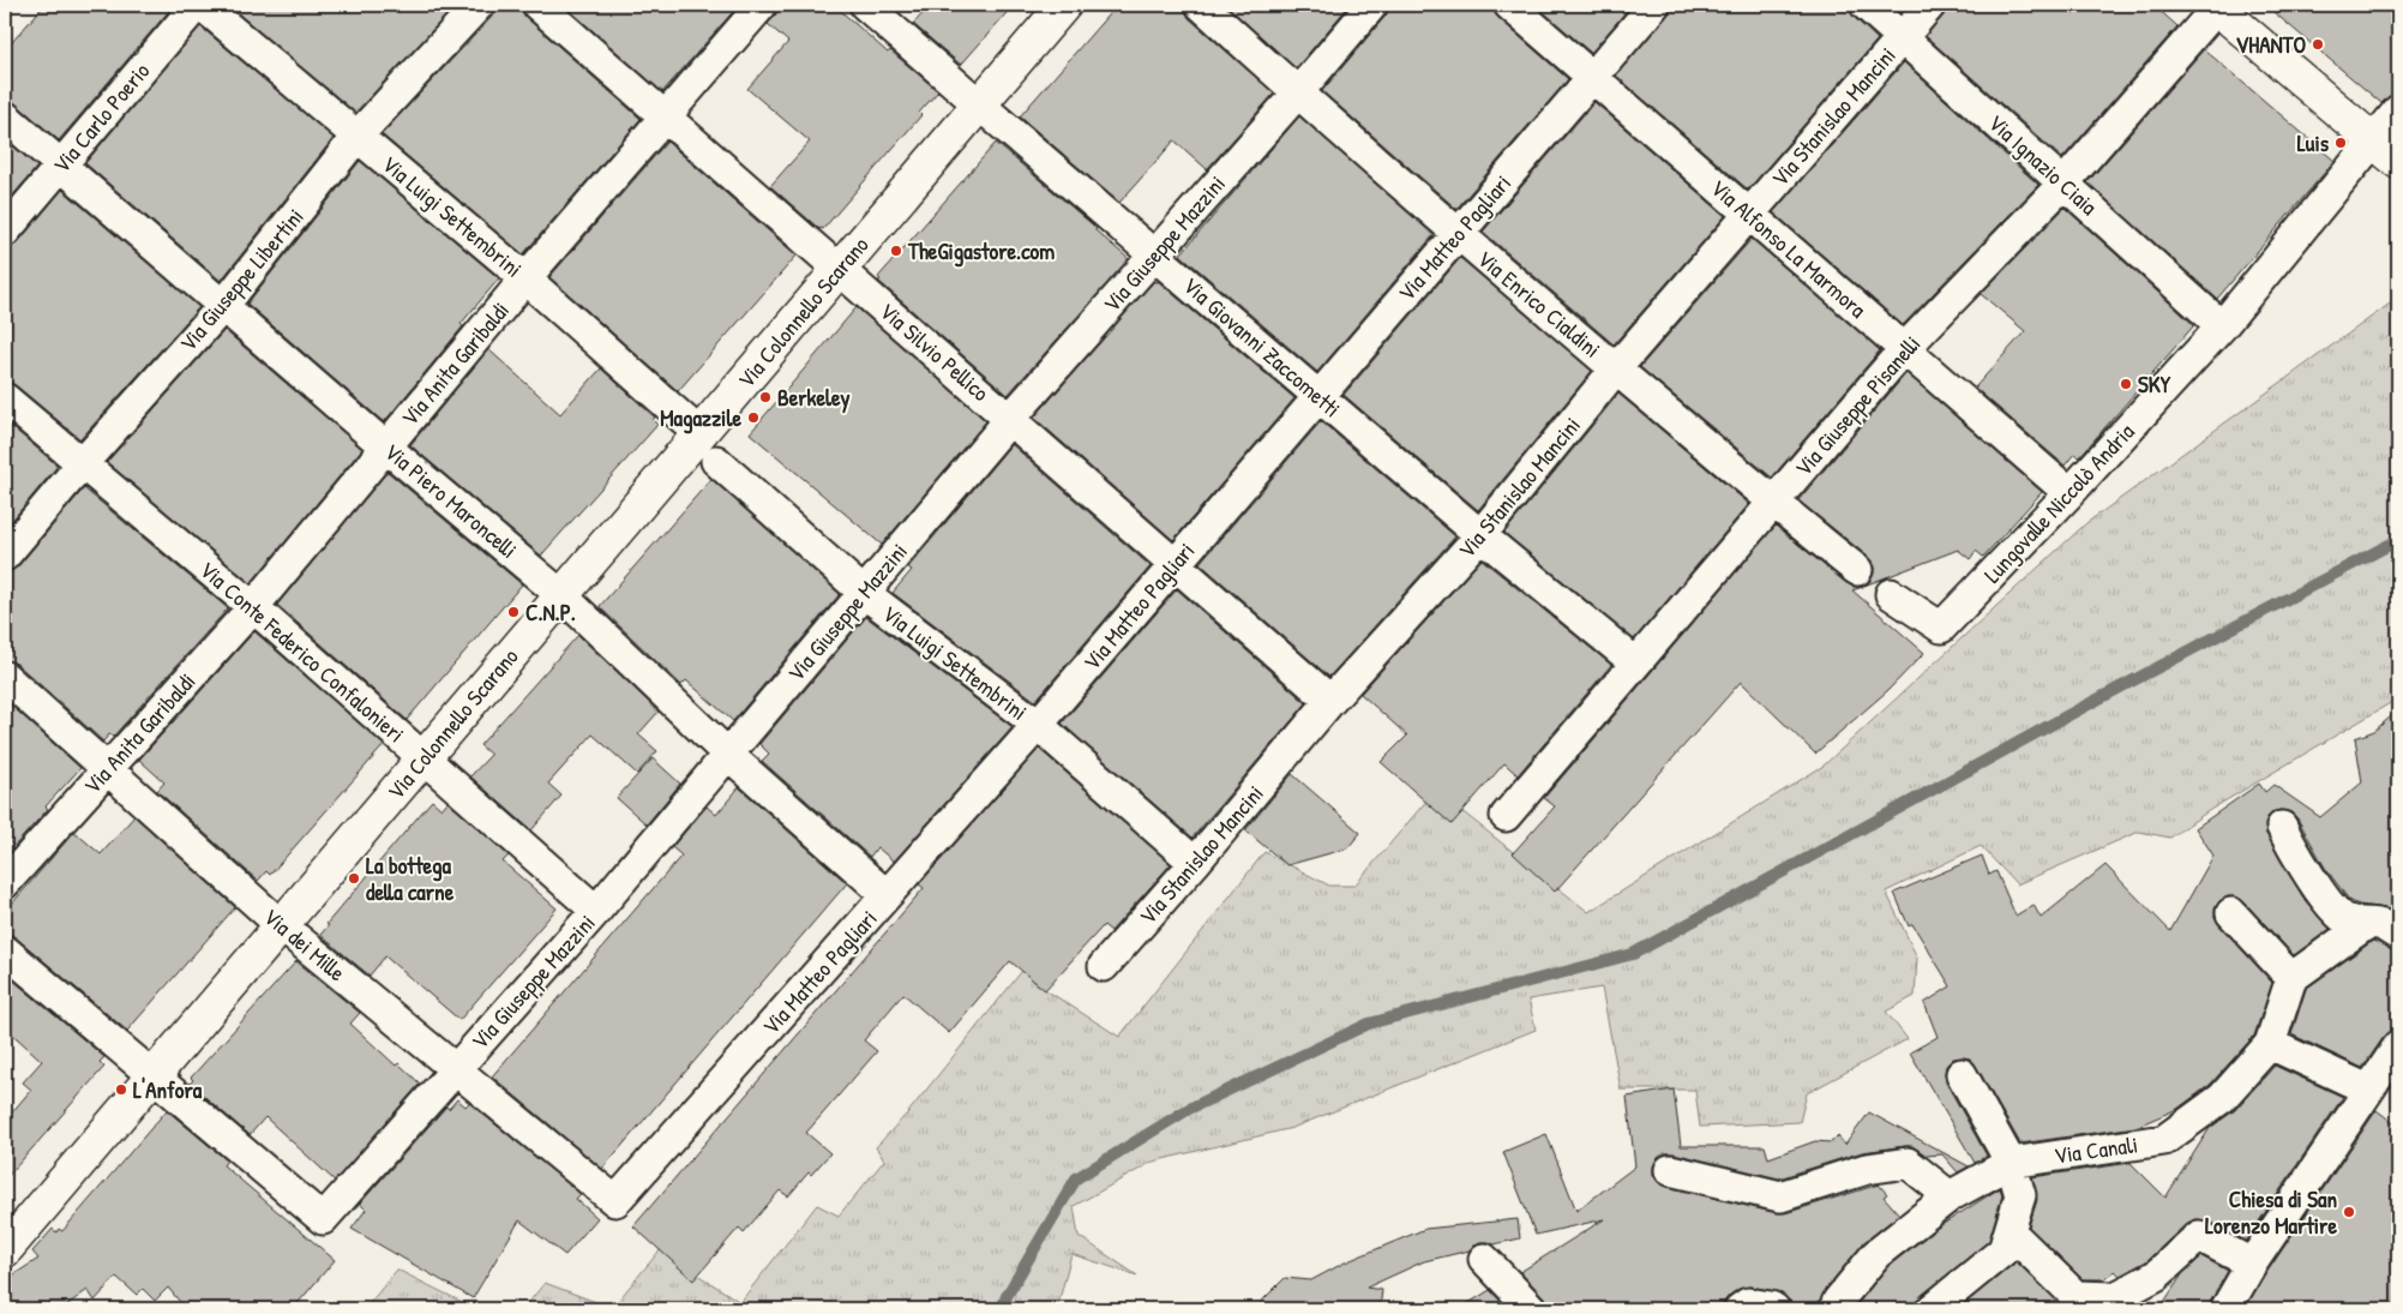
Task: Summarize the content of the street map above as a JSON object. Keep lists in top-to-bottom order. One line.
{"streets":{"main road":["Via Colonnello Scarano"],"street":["Via Stanislao Mancini","Via Carlo Poerio","Via Ignazio Ciaia","Via Luigi Settembrini","Via Matteo Pagliari","Via Giuseppe Mazzini","Via Alfonso La Marmora","Via Giuseppe Libertini","Via Enrico Cialdini","Via Giovanni Zaccometti","Via Silvio Pellico","Via Anita Garibaldi","Via Giuseppe Pisanelli","Via Piero Maroncelli","Lungovalle Niccolò Andria","Via Conte Federico Confalonieri","Via dei Mille","Via Canali"]},"crossings":[["Via Stanislao Mancini","Via Ignazio Ciaia"],["Via Stanislao Mancini","Via Luigi Settembrini"],["Via Stanislao Mancini","Via Alfonso La Marmora"],["Via Stanislao Mancini","Via Enrico Cialdini"],["Via Stanislao Mancini","Via Giovanni Zaccometti"],["Via Stanislao Mancini","Via Silvio Pellico"],["Via Carlo Poerio","Via Luigi Settembrini"],["Via Carlo Poerio","Via Piero Maroncelli"],["Via Ignazio Ciaia","Via Giuseppe Pisanelli"],["Via Ignazio Ciaia","Lungovalle Niccolò Andria"],["Via Luigi Settembrini","Via Matteo Pagliari"],["Via Luigi Settembrini","Via Giuseppe Mazzini"],["Via Luigi Settembrini","Via Giuseppe Libertini"],["Via Luigi Settembrini","Via Colonnello Scarano"],["Via Luigi Settembrini","Via Anita Garibaldi"],["Via Matteo Pagliari","Via Alfonso La Marmora"],["Via Matteo Pagliari","Via Enrico Cialdini"],["Via Matteo Pagliari","Via Giovanni Zaccometti"],["Via Matteo Pagliari","Via Silvio Pellico"],["Via Matteo Pagliari","Via Piero Maroncelli"],["Via Matteo Pagliari","Via dei Mille"],["Via Giuseppe Mazzini","Via Enrico Cialdini"],["Via Giuseppe Mazzini","Via Colonnello Scarano"],["Via Giuseppe Mazzini","Via Giovanni Zaccometti"],["Via Giuseppe Mazzini","Via Silvio Pellico"],["Via Giuseppe Mazzini","Via Piero Maroncelli"],["Via Giuseppe Mazzini","Via Conte Federico Confalonieri"],["Via Giuseppe Mazzini","Via dei Mille"],["Via Alfonso La Marmora","Via Giuseppe Pisanelli"],["Via Alfonso La Marmora","Lungovalle Niccolò Andria"],["Via Giuseppe Libertini","Via Piero Maroncelli"],["Via Giuseppe Libertini","Via Conte Federico Confalonieri"],["Via Enrico Cialdini","Via Giuseppe Pisanelli"],["Via Colonnello Scarano","Via Giovanni Zaccometti"],["Via Colonnello Scarano","Via Silvio Pellico"],["Via Colonnello Scarano","Via Piero Maroncelli"],["Via Colonnello Scarano","Via Conte Federico Confalonieri"],["Via Colonnello Scarano","Via dei Mille"],["Via Giovanni Zaccometti","Via Giuseppe Pisanelli"],["Via Silvio Pellico","Via Anita Garibaldi"],["Via Anita Garibaldi","Via Piero Maroncelli"],["Via Anita Garibaldi","Via Conte Federico Confalonieri"],["Via Anita Garibaldi","Via dei Mille"]],"places":["VHANTO","Luis","TheGigastore.com","SKY","Berkeley","Magazzile","C.N.P.","La bottega della carne","L'Anfora","Chiesa di San Lorenzo Martire"]}
